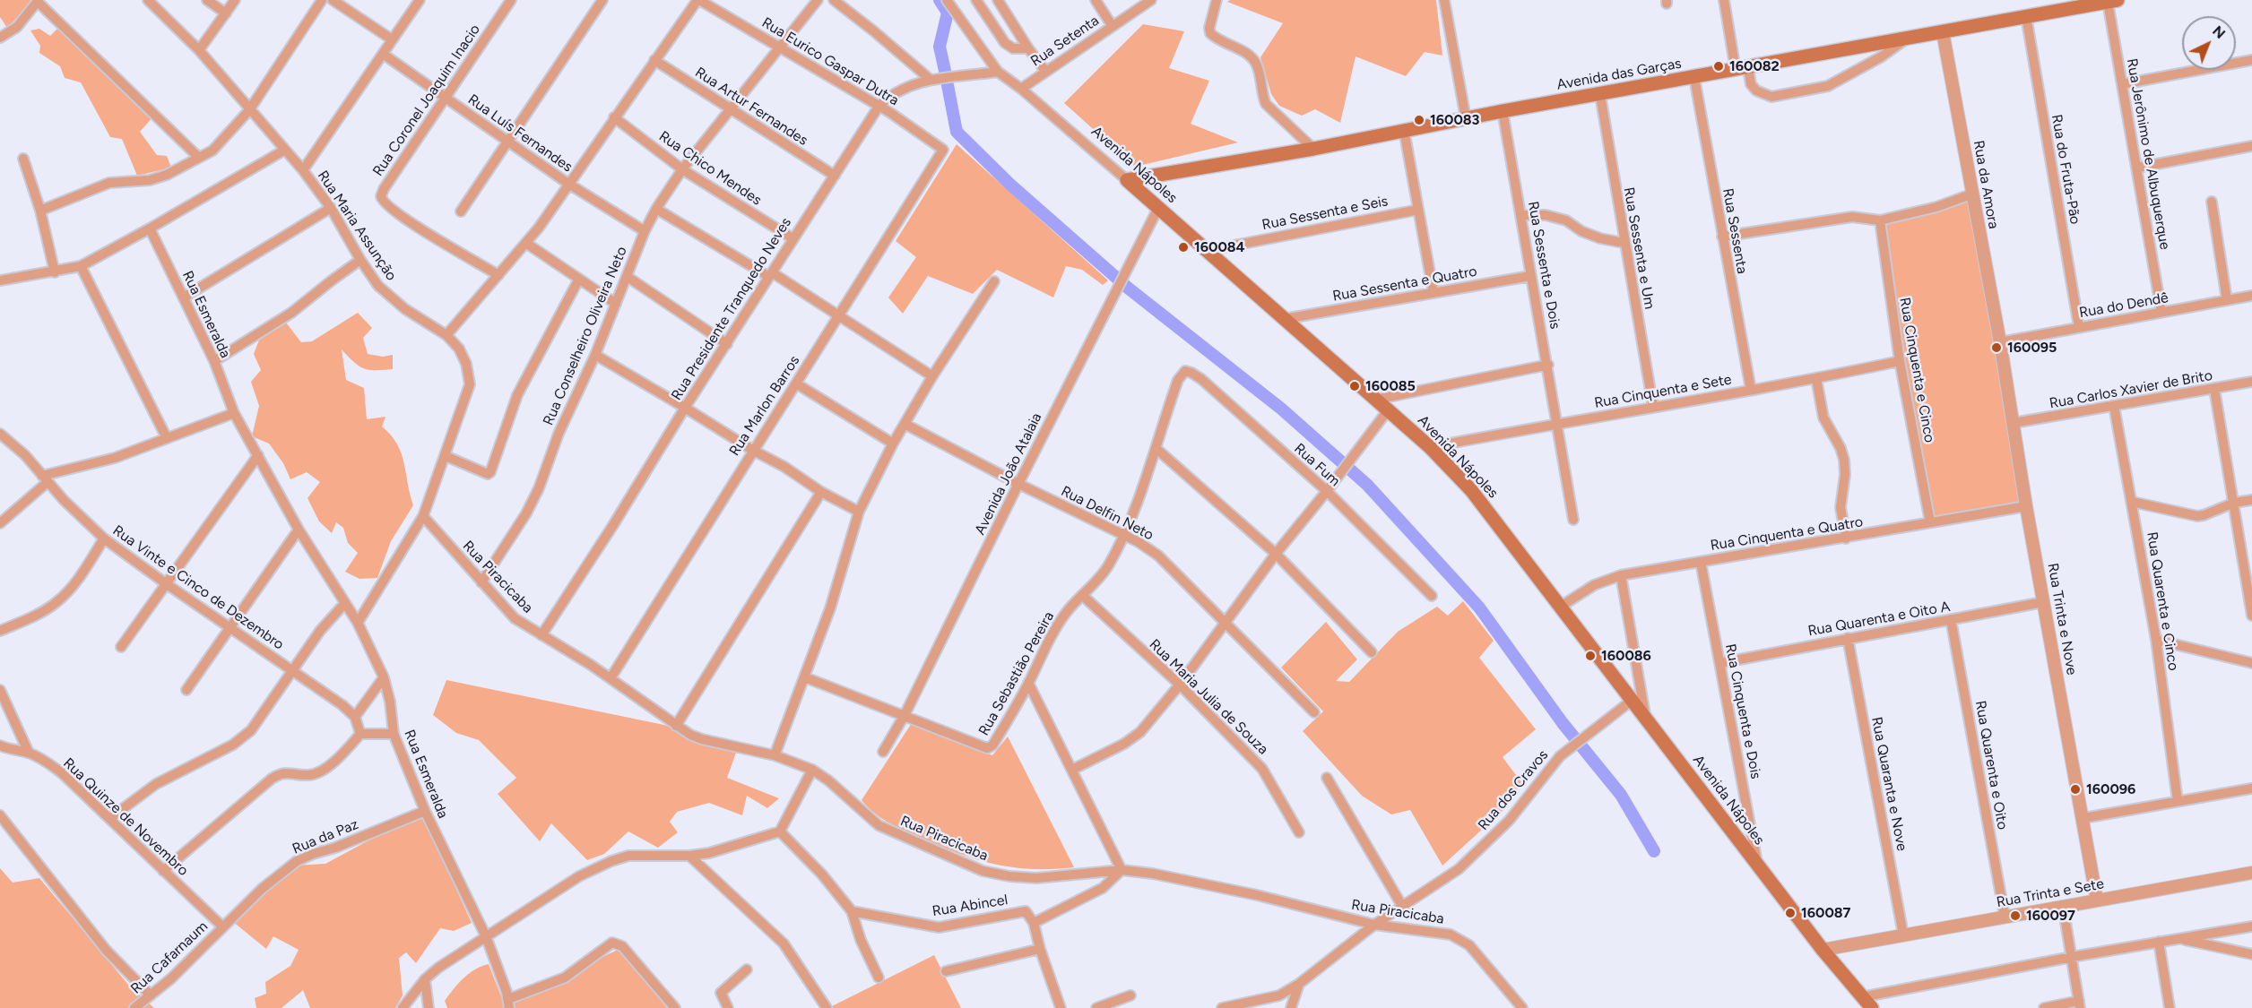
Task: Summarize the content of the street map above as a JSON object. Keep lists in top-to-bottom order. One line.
{"streets":{"main road":["Avenida das Garças","Avenida Nápoles"],"street":["Rua Setenta","Rua Eurico Gaspar Dutra","Rua Coronel Joaquim Inacio","Rua Artur Fernandes","Rua Luís Fernandes","Rua Jerônimo de Albuquerque","Rua Chico Mendes","Rua do Fruta-Pão","Rua da Amora","Rua Sessenta e Seis","Rua Maria Assunção","Rua Sessenta","Rua Sessenta e Um","Rua Sessenta e Dois","Rua Sessenta e Quatro","Rua do Dendê","Rua Presidente Tranquedo Neves","Rua Esmeralda","Rua Conselheiro Oliveira Neto","Rua Cinquenta e Cinco","Rua Carlos Xavier de Brito","Rua Cinquenta e Sete","Rua Marlon Barros","Rua Fum","Avenida João Atalaia","Rua Delfin Neto","Rua Cinquenta e Quatro","Rua Piracicaba","Rua Vinte e Cinco de Dezembro","Rua Quarenta e Cinco","Rua Quarenta e Oito A","Rua Trinta e Nove","Rua Sebastião Pereira","Rua Maria Julia de Souza","Rua Cinquenta e Dois","Rua Quarenta e Oito","Rua Quaranta e Nove","Rua dos Cravos","Rua Quinze de Novembro","Rua da Paz","Rua Trinta e Sete","Rua Abincel","Rua Cafarnaum"]},"crossings":[["Rua Setenta","Avenida Nápoles"],["Rua Eurico Gaspar Dutra","Rua Presidente Tranquedo Neves"],["Rua Eurico Gaspar Dutra","Rua Conselheiro Oliveira Neto"],["Rua Eurico Gaspar Dutra","Rua Marlon Barros"],["Avenida das Garças","Rua Jerônimo de Albuquerque"],["Avenida das Garças","Avenida Nápoles"],["Avenida das Garças","Rua do Fruta-Pão"],["Avenida das Garças","Rua da Amora"],["Avenida das Garças","Rua Sessenta"],["Avenida das Garças","Rua Sessenta e Um"],["Avenida das Garças","Rua Sessenta e Dois"],["Rua Coronel Joaquim Inacio","Rua Luís Fernandes"],["Rua Artur Fernandes","Rua Presidente Tranquedo Neves"],["Rua Artur Fernandes","Rua Conselheiro Oliveira Neto"],["Rua Luís Fernandes","Rua Conselheiro Oliveira Neto"],["Rua Jerônimo de Albuquerque","Rua do Dendê"],["Avenida Nápoles","Rua Sessenta e Seis"],["Avenida Nápoles","Rua Sessenta e Quatro"],["Avenida Nápoles","Rua Presidente Tranquedo Neves"],["Avenida Nápoles","Rua Cinquenta e Sete"],["Avenida Nápoles","Avenida João Atalaia"],["Avenida Nápoles","Rua Cinquenta e Quatro"],["Avenida Nápoles","Rua Cinquenta e Dois"],["Avenida Nápoles","Rua dos Cravos"],["Avenida Nápoles","Rua Trinta e Sete"],["Rua Chico Mendes","Rua Presidente Tranquedo Neves"],["Rua Chico Mendes","Rua Conselheiro Oliveira Neto"],["Rua do Fruta-Pão","Rua do Dendê"],["Rua da Amora","Rua do Dendê"],["Rua da Amora","Rua Trinta e Nove"],["Rua Maria Assunção","Rua Esmeralda"],["Rua Maria Assunção","Rua Piracicaba"],["Rua Sessenta","Rua Cinquenta e Sete"],["Rua Sessenta e Um","Rua Cinquenta e Sete"],["Rua Sessenta e Dois","Rua Sessenta e Quatro"],["Rua Sessenta e Dois","Rua Cinquenta e Sete"],["Rua do Dendê","Rua Trinta e Nove"],["Rua Presidente Tranquedo Neves","Rua Piracicaba"],["Rua Esmeralda","Rua da Paz"],["Rua Conselheiro Oliveira Neto","Rua Piracicaba"],["Rua Cinquenta e Cinco","Rua Cinquenta e Sete"],["Rua Cinquenta e Cinco","Rua Cinquenta e Quatro"],["Rua Carlos Xavier de Brito","Rua Quarenta e Cinco"],["Rua Carlos Xavier de Brito","Rua Trinta e Nove"],["Rua Marlon Barros","Rua Piracicaba"],["Rua Fum","Rua Sebastião Pereira"],["Avenida João Atalaia","Rua Delfin Neto"],["Avenida João Atalaia","Rua Sebastião Pereira"],["Rua Delfin Neto","Rua Sebastião Pereira"],["Rua Cinquenta e Quatro","Rua Trinta e Nove"],["Rua Cinquenta e Quatro","Rua Cinquenta e Dois"],["Rua Piracicaba","Rua dos Cravos"],["Rua Piracicaba","Rua Abincel"],["Rua Quarenta e Oito A","Rua Trinta e Nove"],["Rua Quarenta e Oito A","Rua Cinquenta e Dois"],["Rua Quarenta e Oito A","Rua Quarenta e Oito"],["Rua Quarenta e Oito A","Rua Quaranta e Nove"],["Rua Trinta e Nove","Rua Trinta e Sete"],["Rua Sebastião Pereira","Rua Maria Julia de Souza"],["Rua Quarenta e Oito","Rua Trinta e Sete"],["Rua Quaranta e Nove","Rua Trinta e Sete"],["Rua Quinze de Novembro","Rua da Paz"],["Rua Quinze de Novembro","Rua Cafarnaum"],["Rua da Paz","Rua Cafarnaum"]],"places":["160082","160083","160084","160095","160085","160086","160096","160087","160097"],"north":"top right"}
